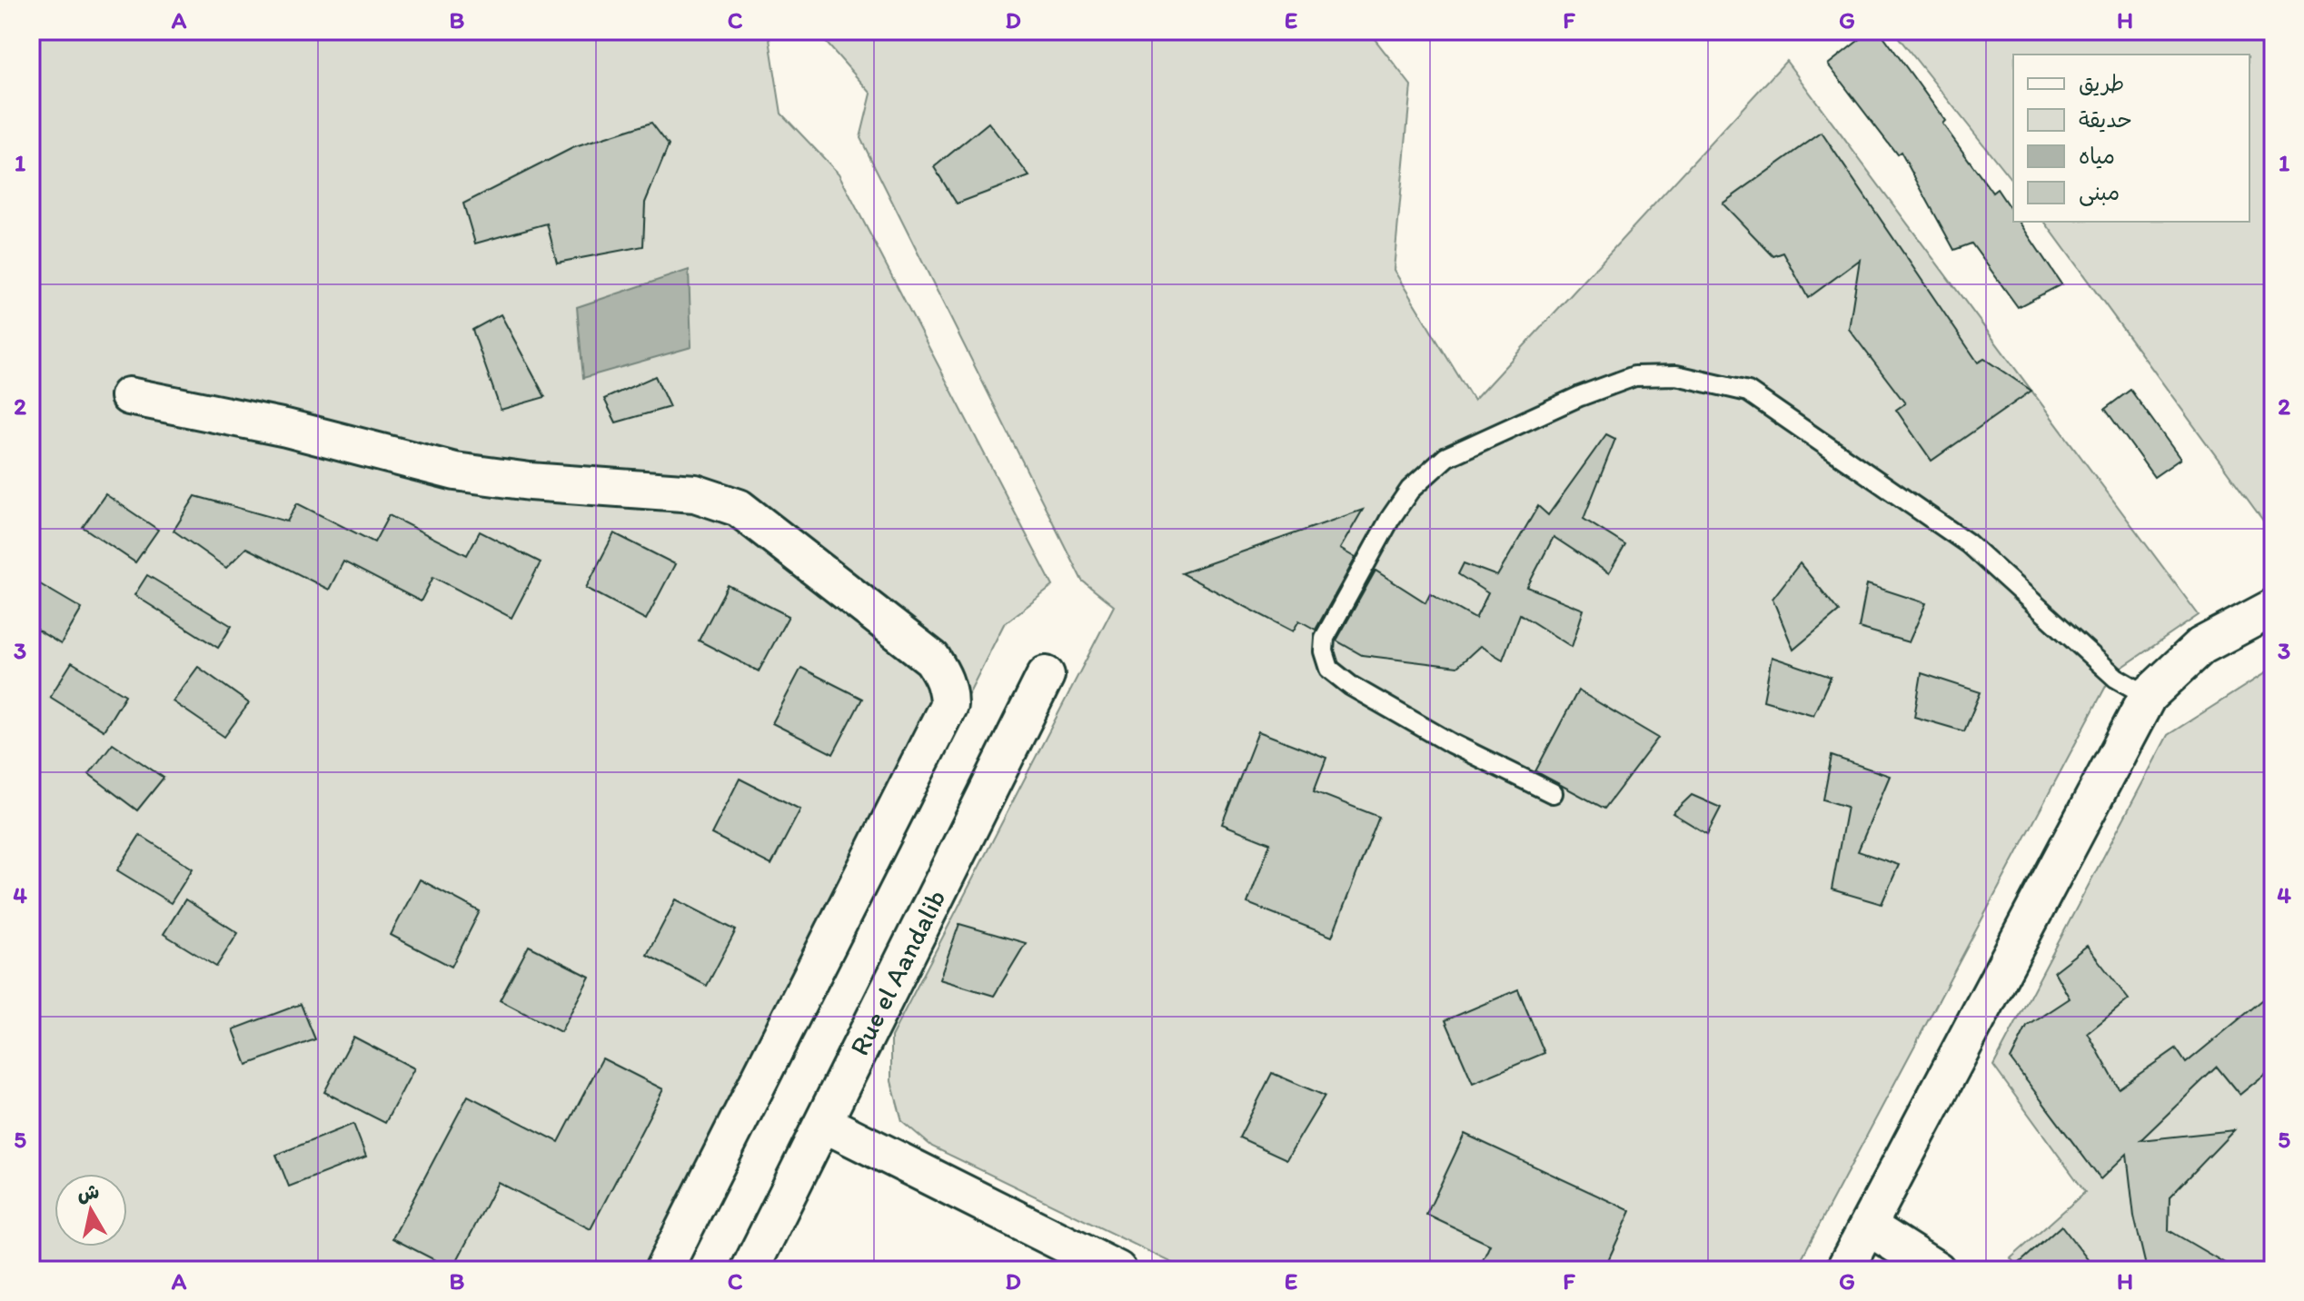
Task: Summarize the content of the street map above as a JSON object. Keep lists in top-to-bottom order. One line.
{"streets":{"street":["Rue el Aandalib"]},"legend":["طريق","حديقة","مياه","مبنى"],"north":"top","grid":{"columns":["A","B","C","D","E","F","G","H"],"rows":["1","2","3","4","5"]}}
